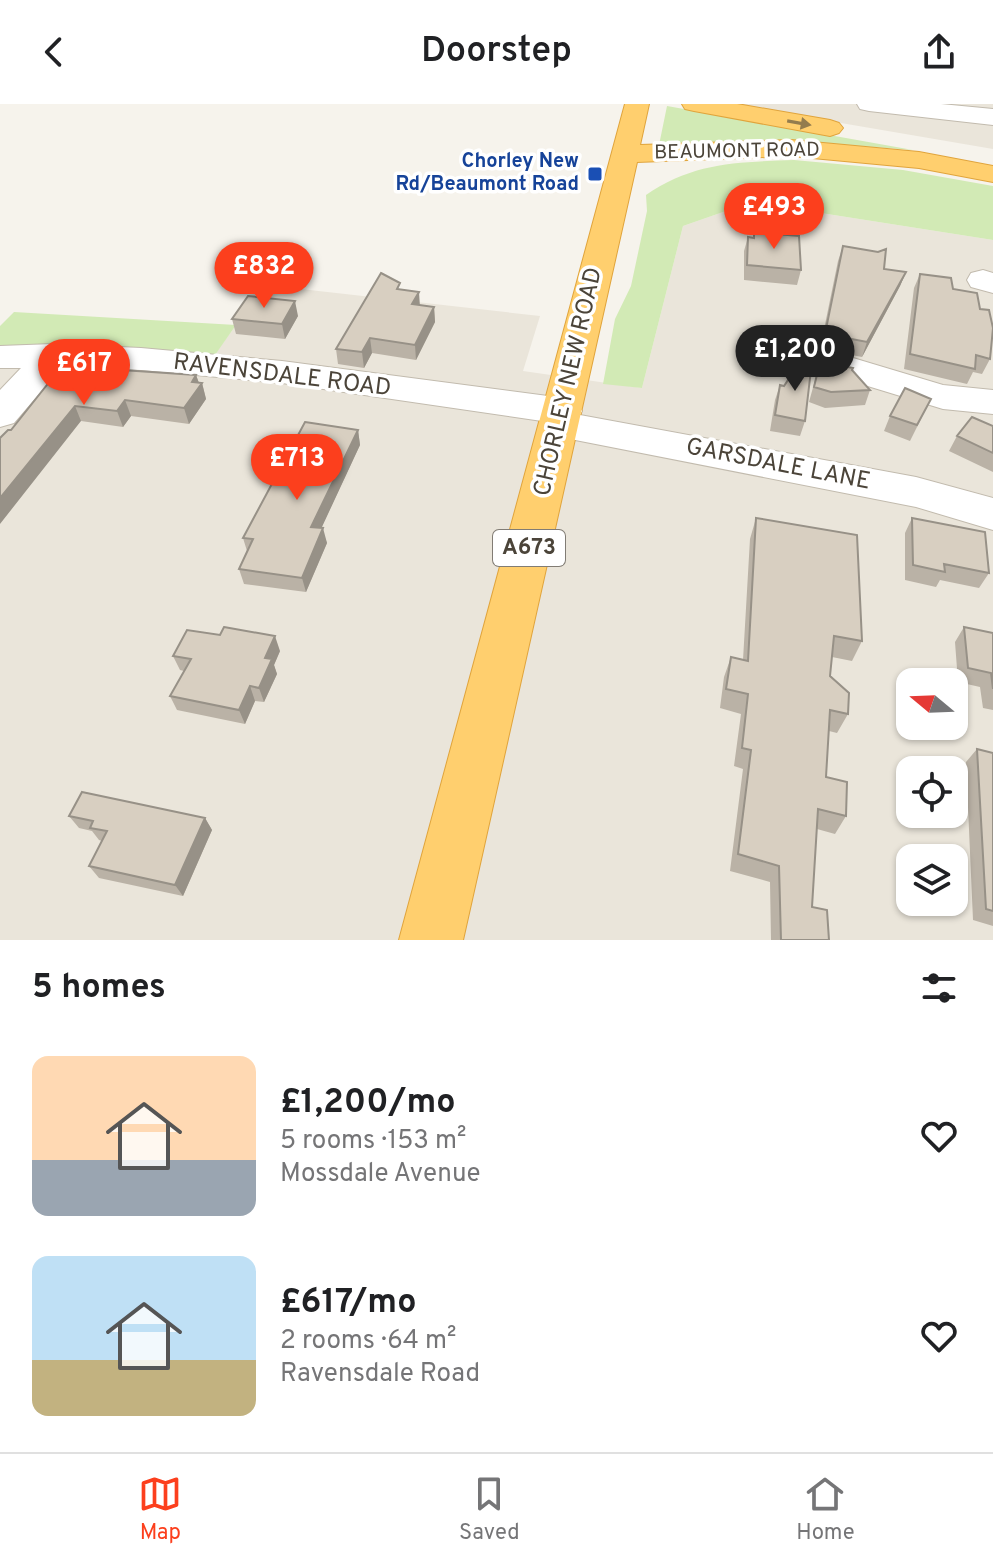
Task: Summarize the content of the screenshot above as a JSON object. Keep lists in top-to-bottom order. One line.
{"streets":{"highway":["BEAUMONT ROAD","CHORLEY NEW ROAD","A673"],"street":["RAVENSDALE ROAD","GARSDALE LANE"]},"crossings":[["BEAUMONT ROAD","CHORLEY NEW ROAD"],["RAVENSDALE ROAD","CHORLEY NEW ROAD"],["RAVENSDALE ROAD","GARSDALE LANE"],["CHORLEY NEW ROAD","GARSDALE LANE"]],"places":{"transit":["Chorley New Rd/Beaumont Road"]},"north":"left","page":{"header":"Doorstep","price":["£493","£832","£1,200","£617","£713"],"heading":"5 homes","list":[{"name":"£1,200/mo","note":"5 rooms · 153 m² · Mossdale Avenue"},{"name":"£617/mo","note":"2 rooms · 64 m² · Ravensdale Road"}],"tabs":["Map","Saved","Home"]}}
